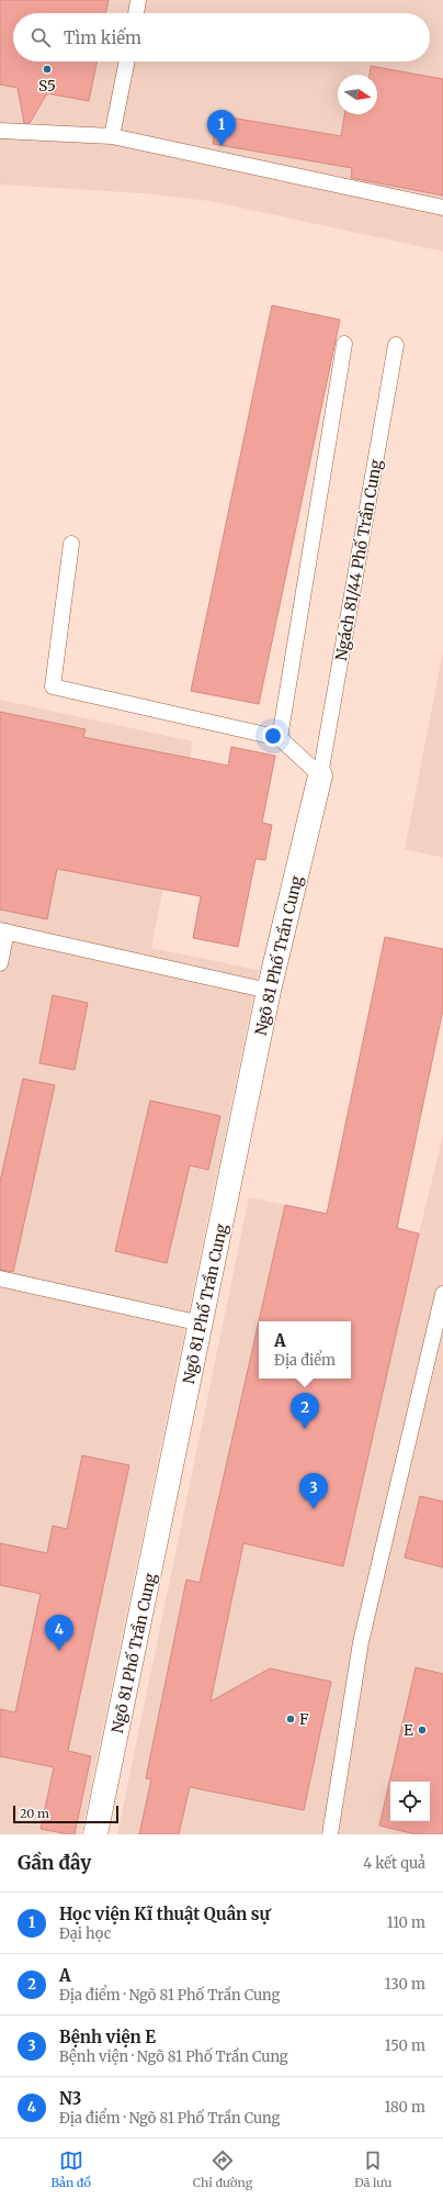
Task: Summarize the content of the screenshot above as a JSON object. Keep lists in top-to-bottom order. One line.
{"streets":{"street":["Ngõ 81 Phố Trần Cung"],"lane":["Ngách 81/44 Phố Trần Cung"]},"crossings":[["Ngách 81/44 Phố Trần Cung","Ngõ 81 Phố Trần Cung"]],"places":["S5","F","E"],"scale_bar":"20 m","north":"right","page":{"search":"Tìm kiếm","pins":["1","2","3","4"],"popup":["A","Địa điểm"],"scale":"20 m","heading":["Gần đây","4 kết quả"],"list":[{"mark":"1","name":"Học viện Kĩ thuật Quân sự","note":"Đại học","value":"110 m"},{"mark":"2","name":"A","note":"Địa điểm · Ngõ 81 Phố Trần Cung","value":"130 m"},{"mark":"3","name":"Bệnh viện E","note":"Bệnh viện · Ngõ 81 Phố Trần Cung","value":"150 m"},{"mark":"4","name":"N3","note":"Địa điểm · Ngõ 81 Phố Trần Cung","value":"180 m"}],"nav":["Bản đồ","Chỉ đường","Đã lưu"]}}
